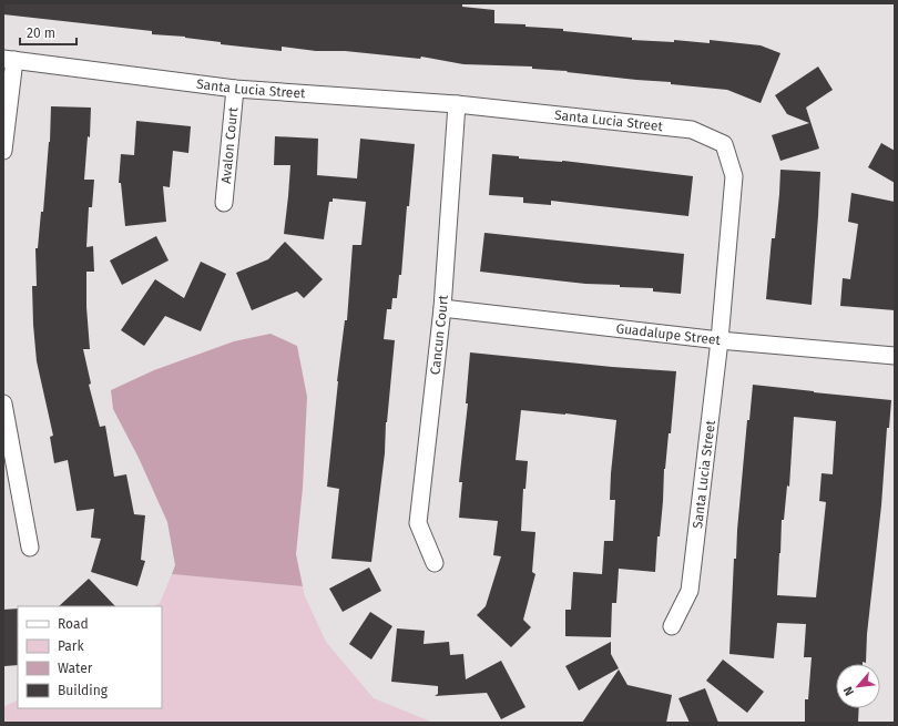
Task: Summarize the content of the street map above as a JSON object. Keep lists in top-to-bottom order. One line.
{"streets":{"street":["Santa Lucia Street","Avalon Court","Cancun Court","Guadalupe Street"]},"crossings":[["Santa Lucia Street","Avalon Court"],["Santa Lucia Street","Cancun Court"],["Santa Lucia Street","Guadalupe Street"],["Cancun Court","Guadalupe Street"]],"legend":["Road","Park","Water","Building"],"scale_bar":"20 m","north":"bottom left"}
